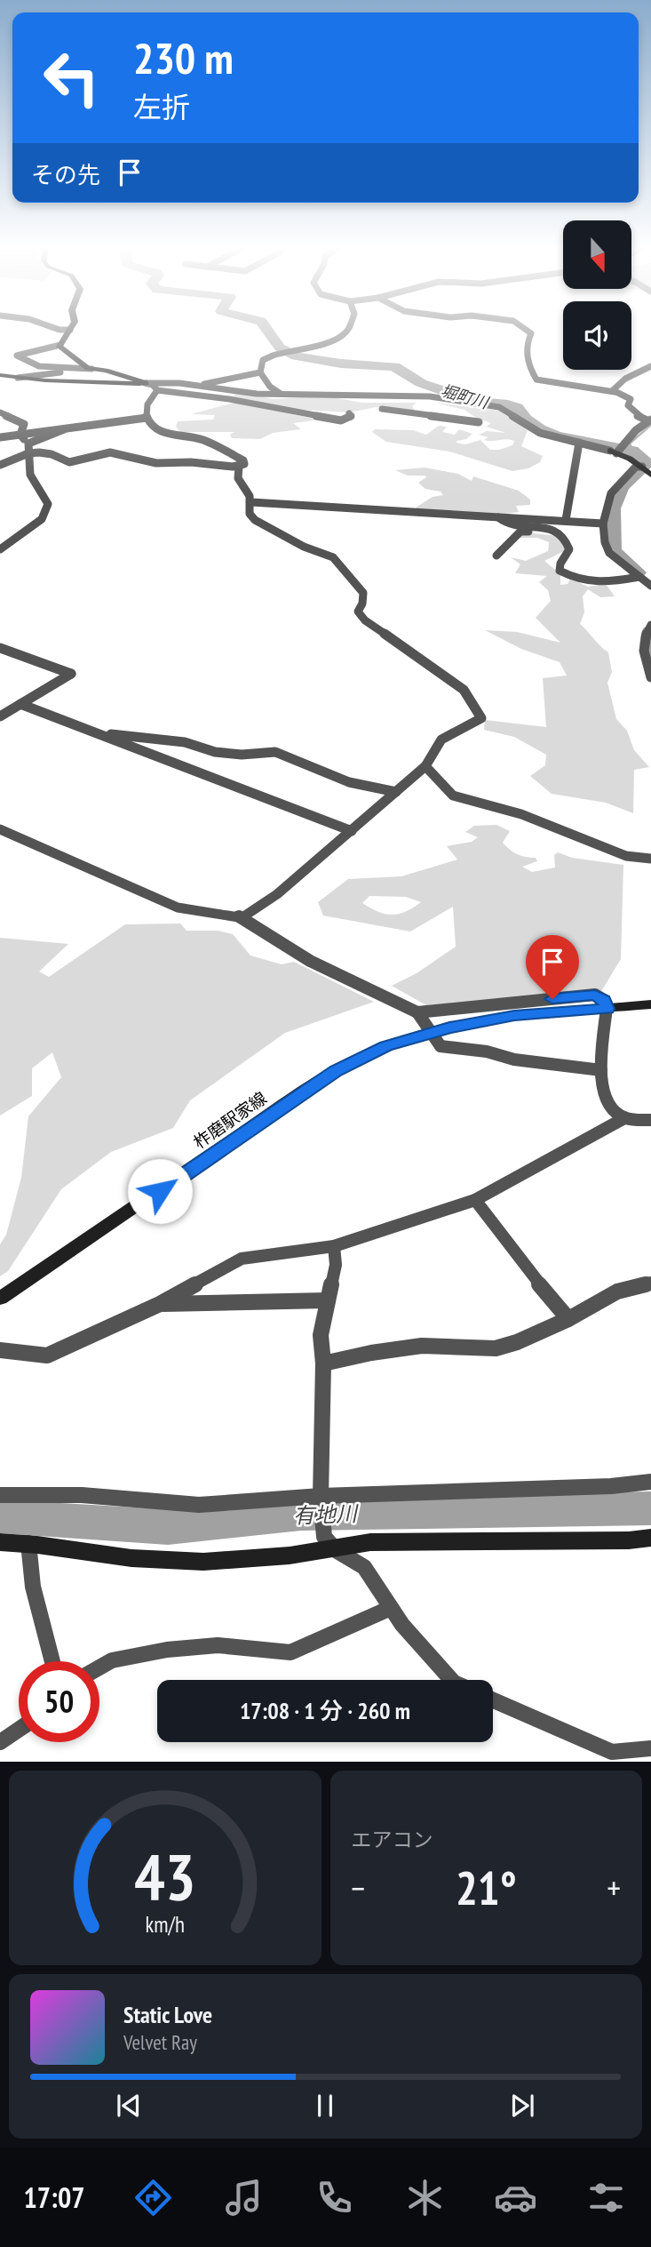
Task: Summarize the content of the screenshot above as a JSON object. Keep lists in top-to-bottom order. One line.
{"streets":{"main road":["柞磨駅家線"]},"water":["堀町川","有地川"],"north":"bottom","page":{"turn":["230 m","左折"],"then":"その先","limit":"50","trip":"17:08 · 1 分 · 260 m","tile":"エアコン","heat":["−","21°","+"],"song":["Static Love","Velvet Ray"],"tabs":"17:07","gauge":["43","km/h"]}}
